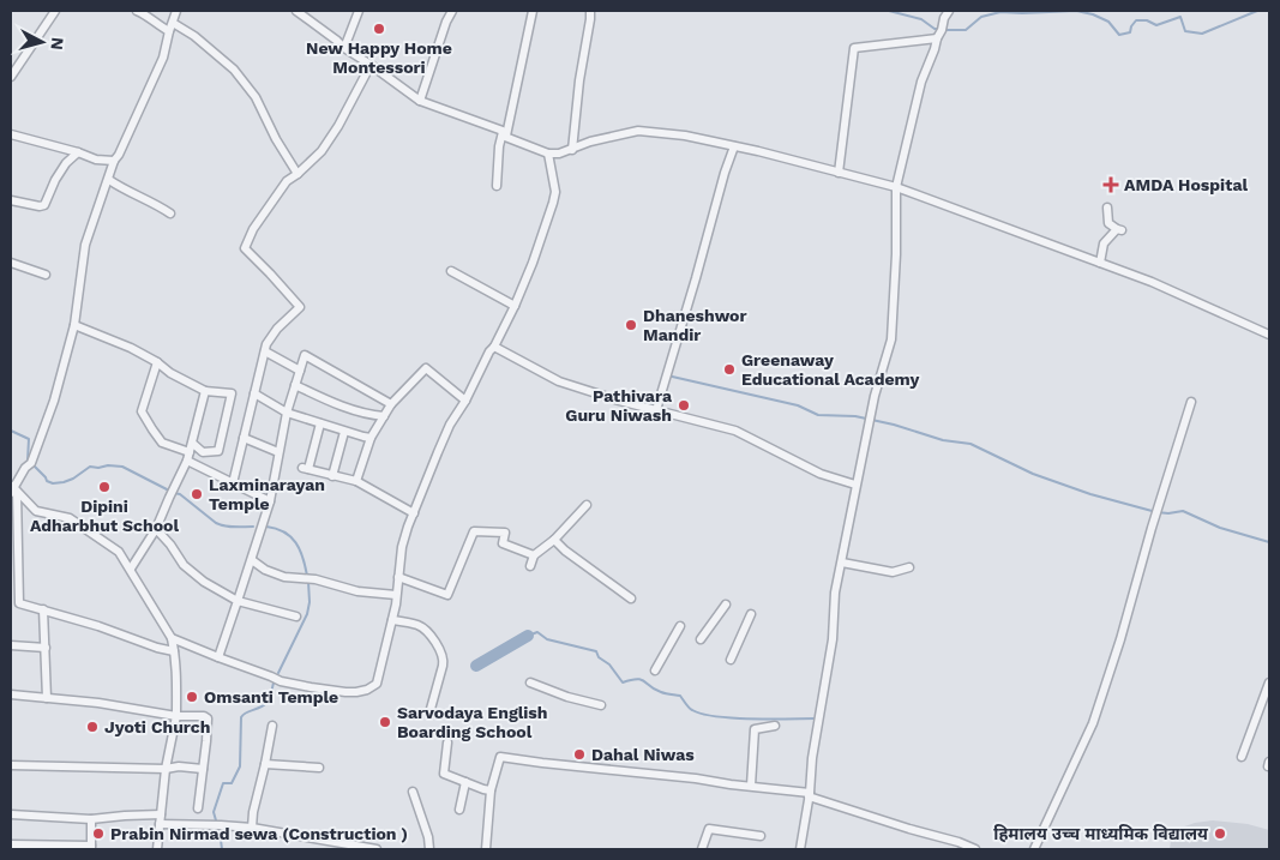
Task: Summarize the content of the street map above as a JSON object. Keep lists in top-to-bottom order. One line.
{"places":{"other":["New Happy Home Montessori","Dhaneshwor Mandir","Greenaway Educational Academy","Pathivara Guru Niwash","Dipini Adharbhut School","Laxminarayan Temple","Omsanti Temple","Sarvodaya English Boarding School","Jyoti Church","Dahal Niwas","Prabin Nirmad sewa (Construction )","हिमालय उच्च माध्यमिक विद्यालय"],"health":["AMDA Hospital"]},"north":"right"}
